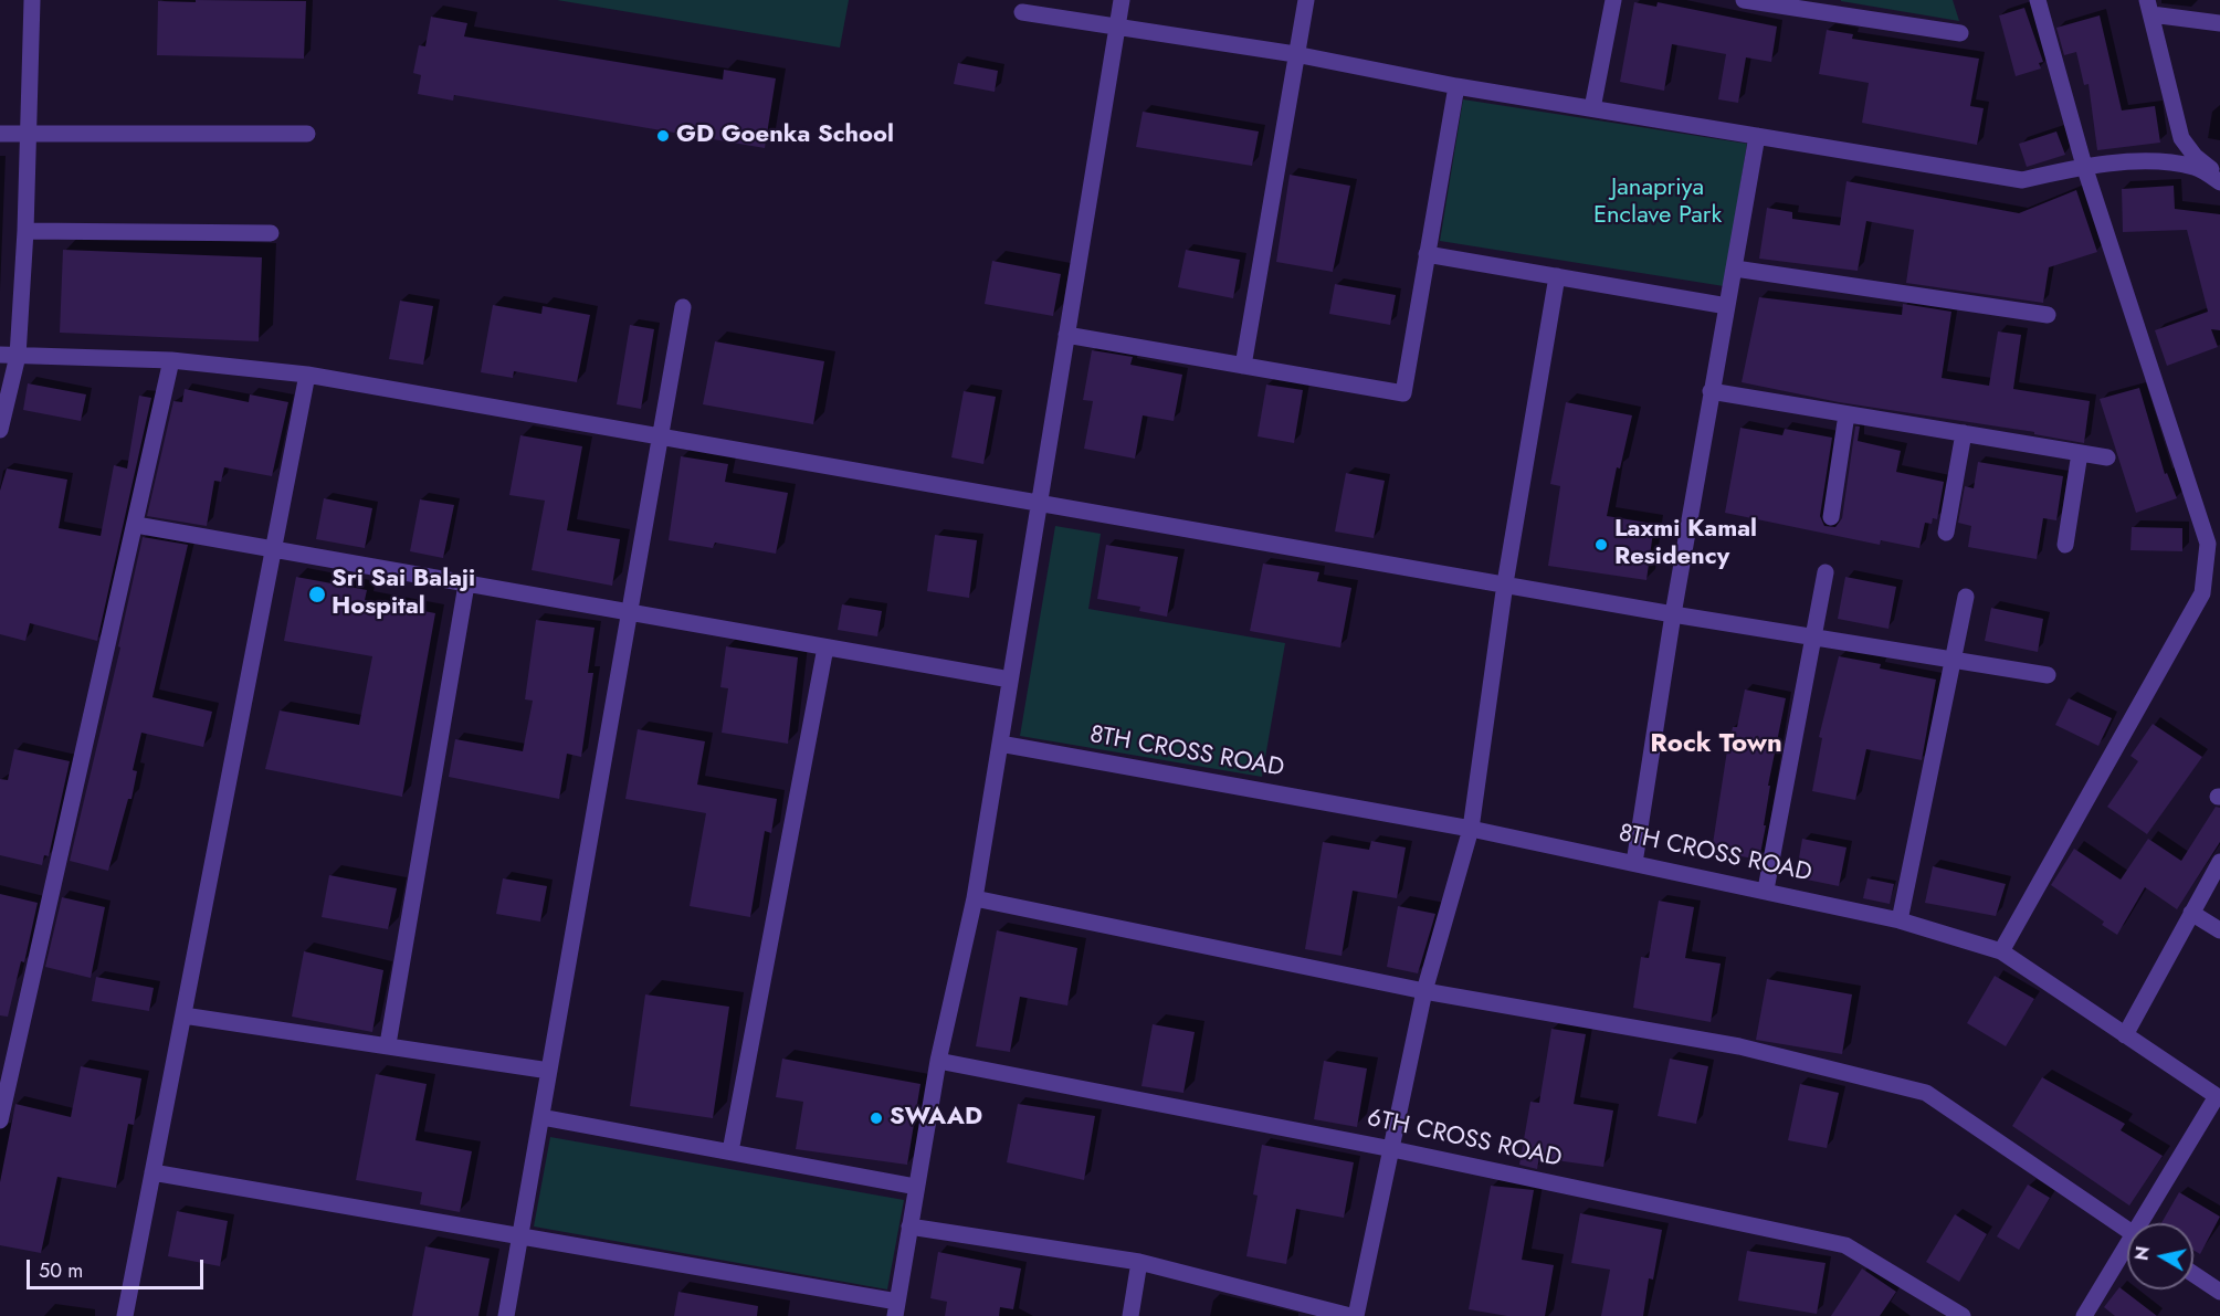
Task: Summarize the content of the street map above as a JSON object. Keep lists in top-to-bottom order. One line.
{"streets":{"street":["8TH CROSS ROAD","6TH CROSS ROAD"]},"districts":["Rock Town"],"parks":["Janapriya Enclave Park"],"places":["GD Goenka School","Laxmi Kamal Residency","Sri Sai Balaji Hospital","SWAAD"],"scale_bar":"50 m","north":"left"}
